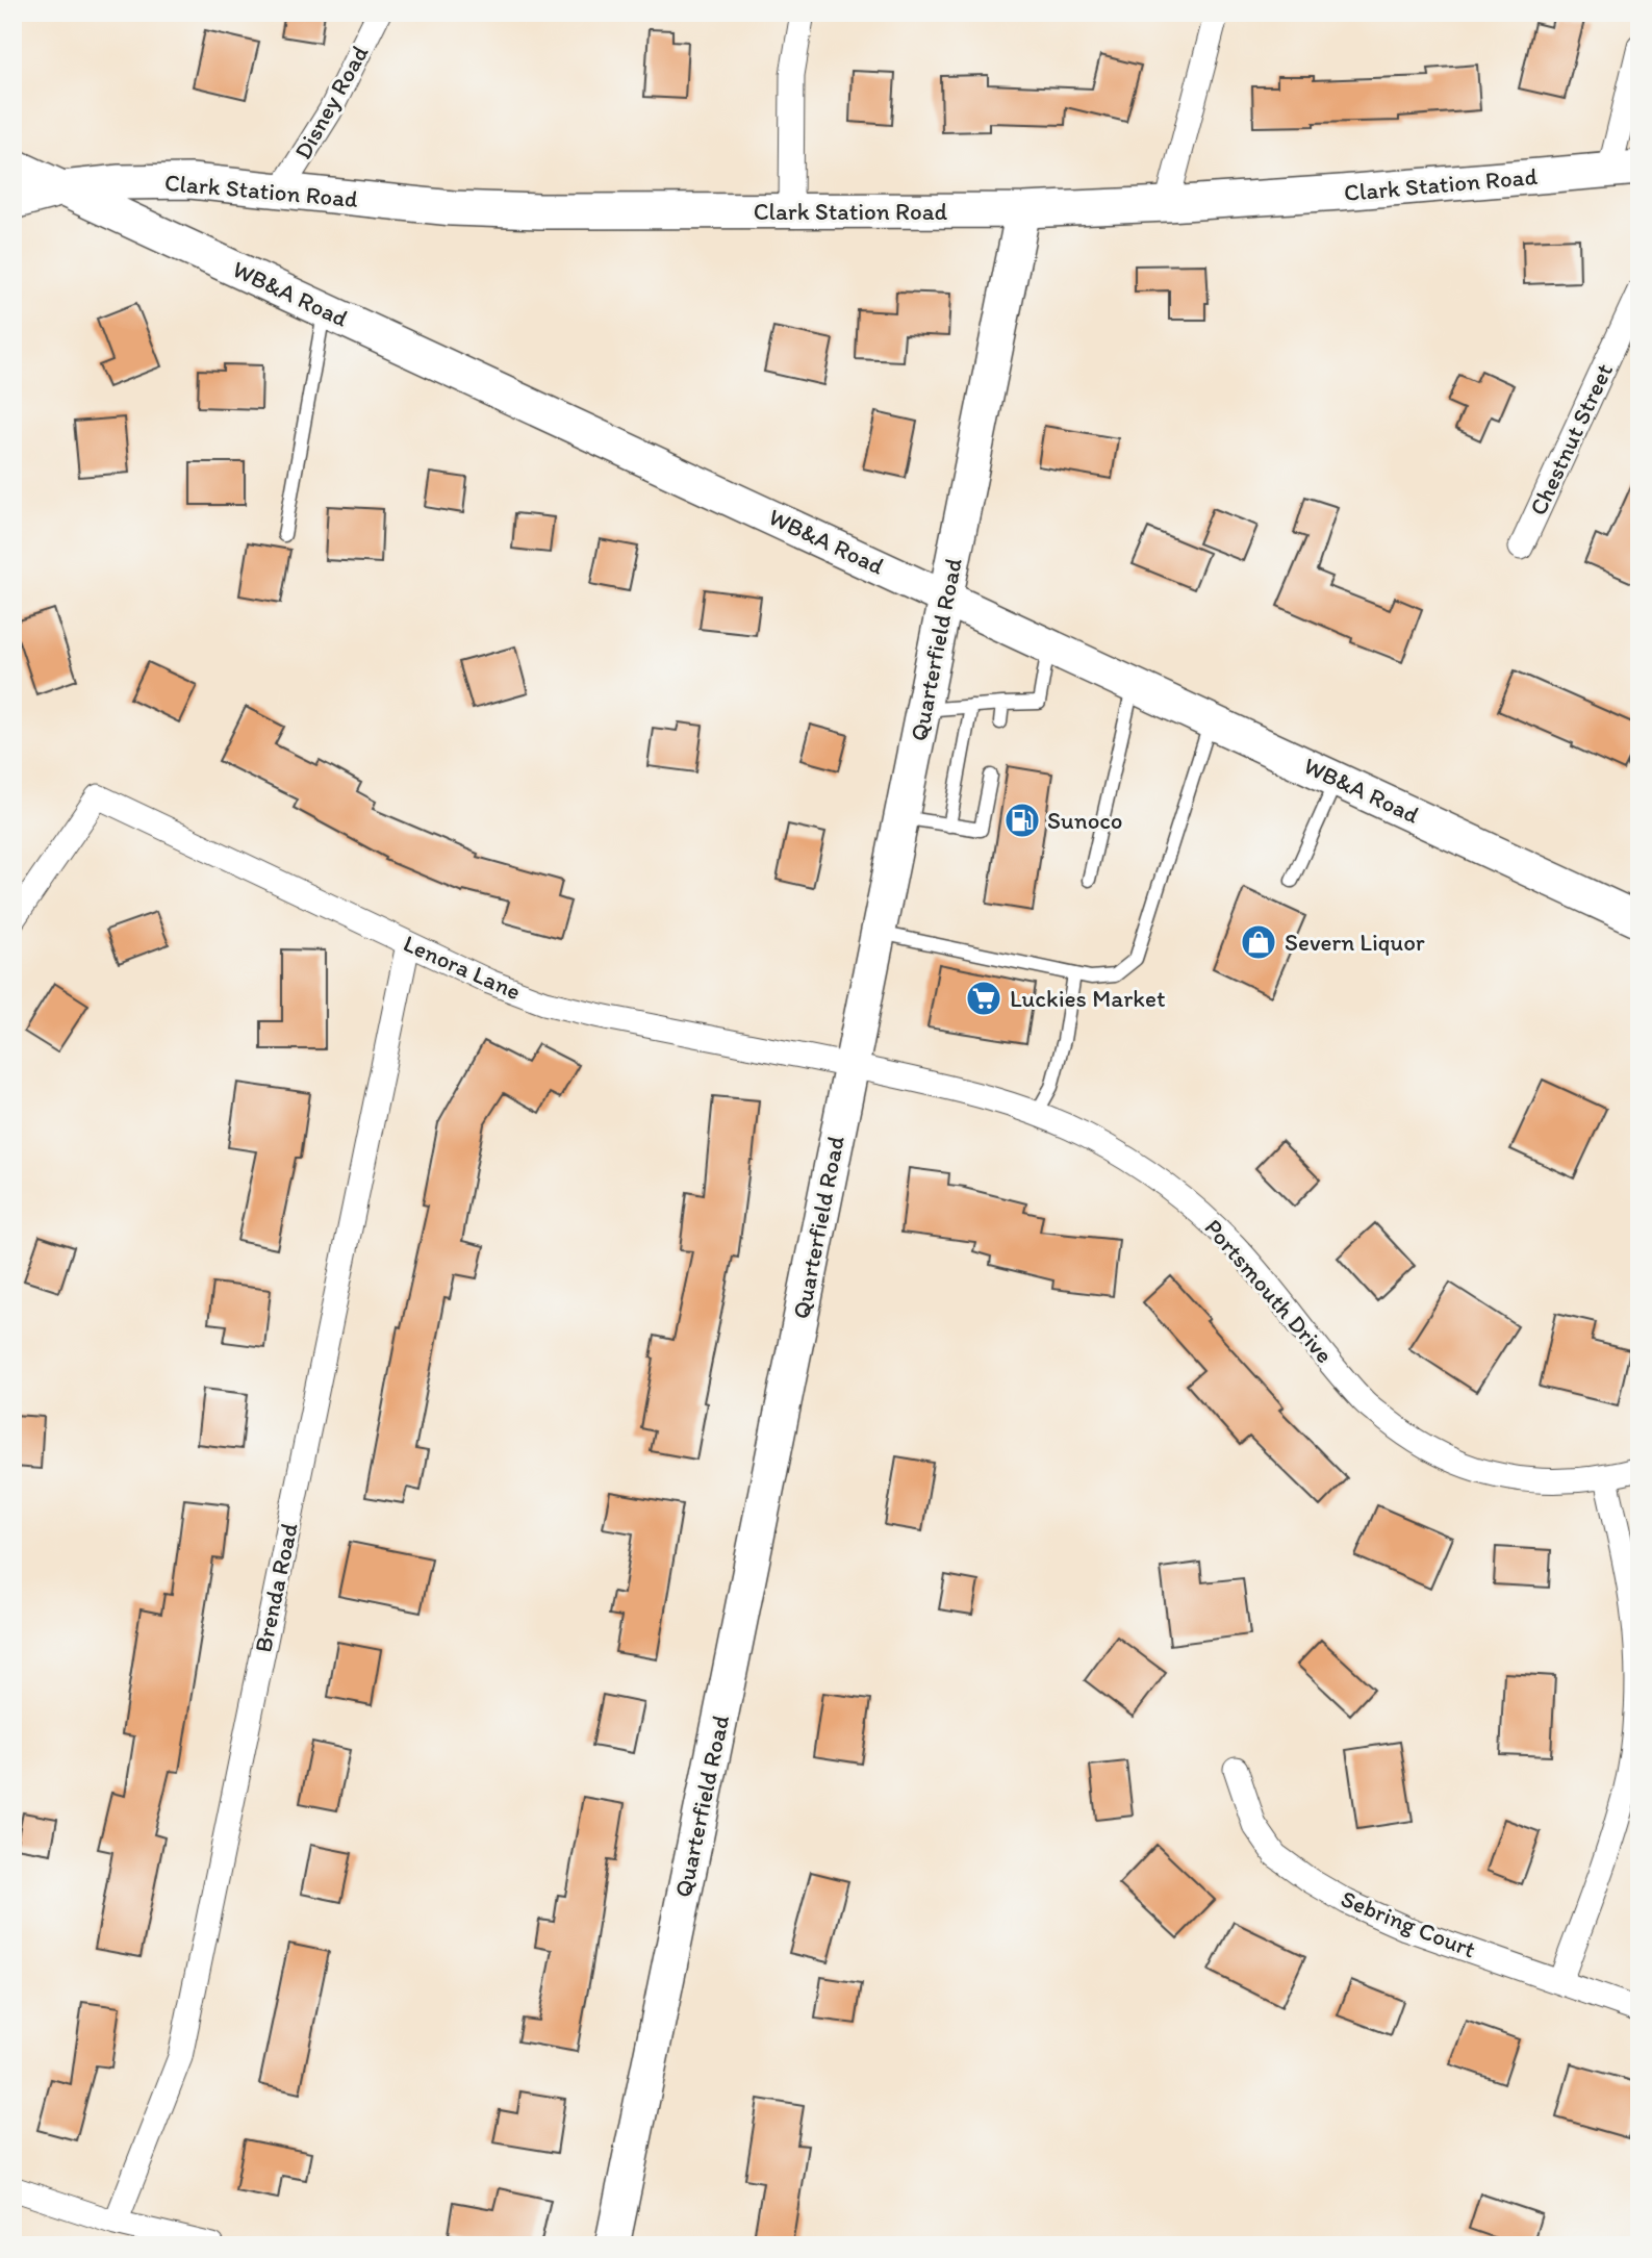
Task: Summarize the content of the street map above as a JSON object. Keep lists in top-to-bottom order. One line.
{"streets":{"street":["Disney Road","Clark Station Road","WB&A Road","Chestnut Street","Quarterfield Road","Lenora Lane","Portsmouth Drive","Brenda Road","Sebring Court"]},"crossings":[["Disney Road","Clark Station Road"],["Clark Station Road","WB&A Road"],["Clark Station Road","Quarterfield Road"],["WB&A Road","Quarterfield Road"],["Quarterfield Road","Lenora Lane"],["Quarterfield Road","Portsmouth Drive"],["Lenora Lane","Portsmouth Drive"],["Lenora Lane","Brenda Road"]],"places":{"fuel station":["Sunoco"],"shop":["Severn Liquor"],"supermarket":["Luckies Market"]}}
